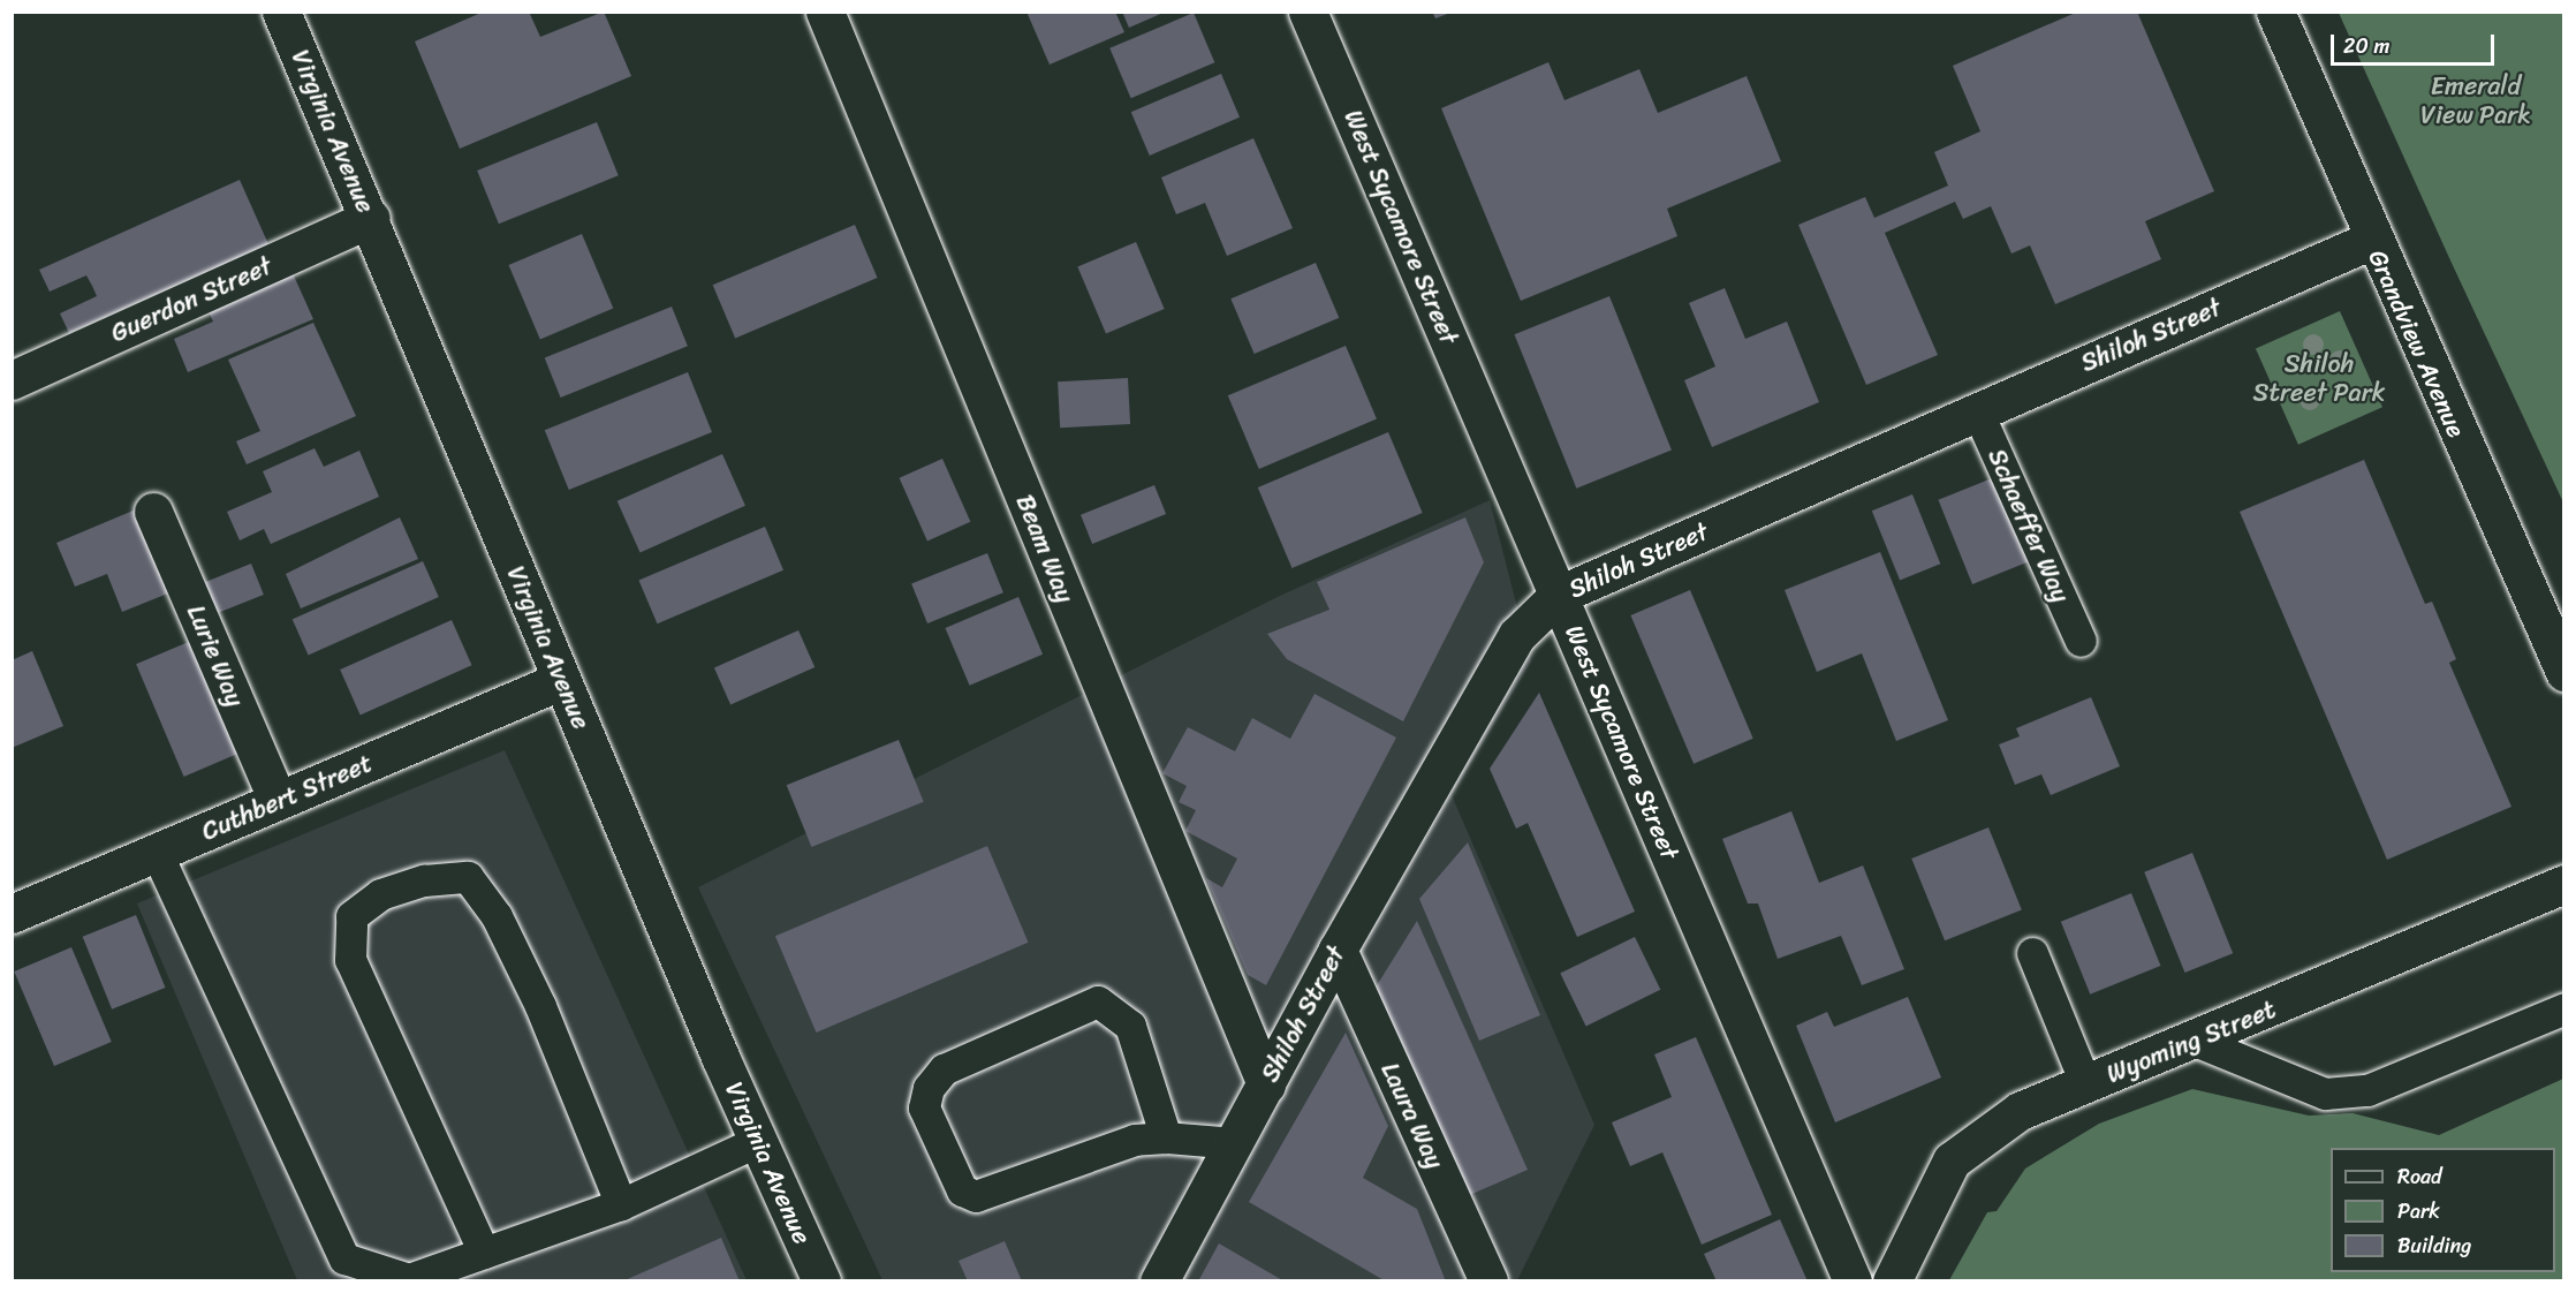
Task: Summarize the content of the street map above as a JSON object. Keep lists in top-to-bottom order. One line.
{"streets":{"street":["Virginia Avenue","West Sycamore Street","Guerdon Street","Shiloh Street","Grandview Avenue","Beam Way","Lurie Way","Cuthbert Street","Wyoming Street","Laura Way"],"lane":["Schaeffer Way"]},"crossings":[["Virginia Avenue","Guerdon Street"],["Virginia Avenue","Cuthbert Street"],["West Sycamore Street","Shiloh Street"],["Shiloh Street","Grandview Avenue"],["Shiloh Street","Schaeffer Way"],["Shiloh Street","Beam Way"],["Shiloh Street","Laura Way"],["Lurie Way","Cuthbert Street"]],"parks":["Emerald View Park","Shiloh Street Park"],"legend":["Road","Park","Building"],"scale_bar":"20 m"}
